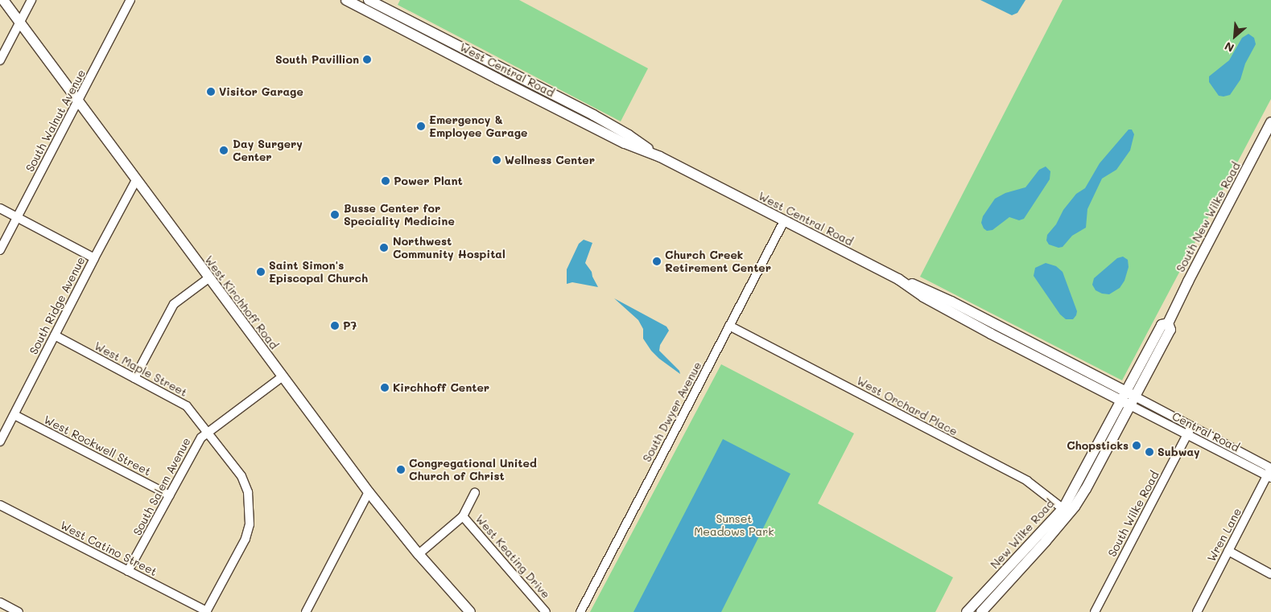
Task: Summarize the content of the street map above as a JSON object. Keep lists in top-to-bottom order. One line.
{"streets":{"main road":["West Central Road","South New Wilke Road","West Kirchhoff Road","New Wilke Road"],"street":["South Walnut Avenue","South Ridge Avenue","West Maple Street","West Orchard Place","South Dwyer Avenue","Central Road","West Rockwell Street","South Salem Avenue","South Wilke Road","Wren Lane","West Catino Street","West Keating Drive"]},"crossings":[["West Central Road","South New Wilke Road"],["West Central Road","South Dwyer Avenue"],["West Central Road","Central Road"],["West Central Road","New Wilke Road"],["South Walnut Avenue","West Kirchhoff Road"],["South New Wilke Road","Central Road"],["South New Wilke Road","New Wilke Road"],["West Kirchhoff Road","South Ridge Avenue"],["West Kirchhoff Road","South Salem Avenue"],["South Ridge Avenue","West Maple Street"],["South Ridge Avenue","West Rockwell Street"],["West Maple Street","South Salem Avenue"],["West Maple Street","West Catino Street"],["West Orchard Place","South Dwyer Avenue"],["West Orchard Place","New Wilke Road"],["Central Road","South Wilke Road"],["Central Road","New Wilke Road"],["Central Road","Wren Lane"],["West Rockwell Street","South Salem Avenue"],["South Salem Avenue","West Catino Street"]],"parks":["Sunset Meadows Park"],"places":["South Pavillion","Visitor Garage","Emergency & Employee Garage","Day Surgery Center","Wellness Center","Power Plant","Busse Center for Speciality Medicine","Northwest Community Hospital","Church Creek Retirement Center","Saint Simon's Episcopal Church","P7","Kirchhoff Center","Chopsticks","Subway","Congregational United Church of Christ"],"north":"bottom left"}
